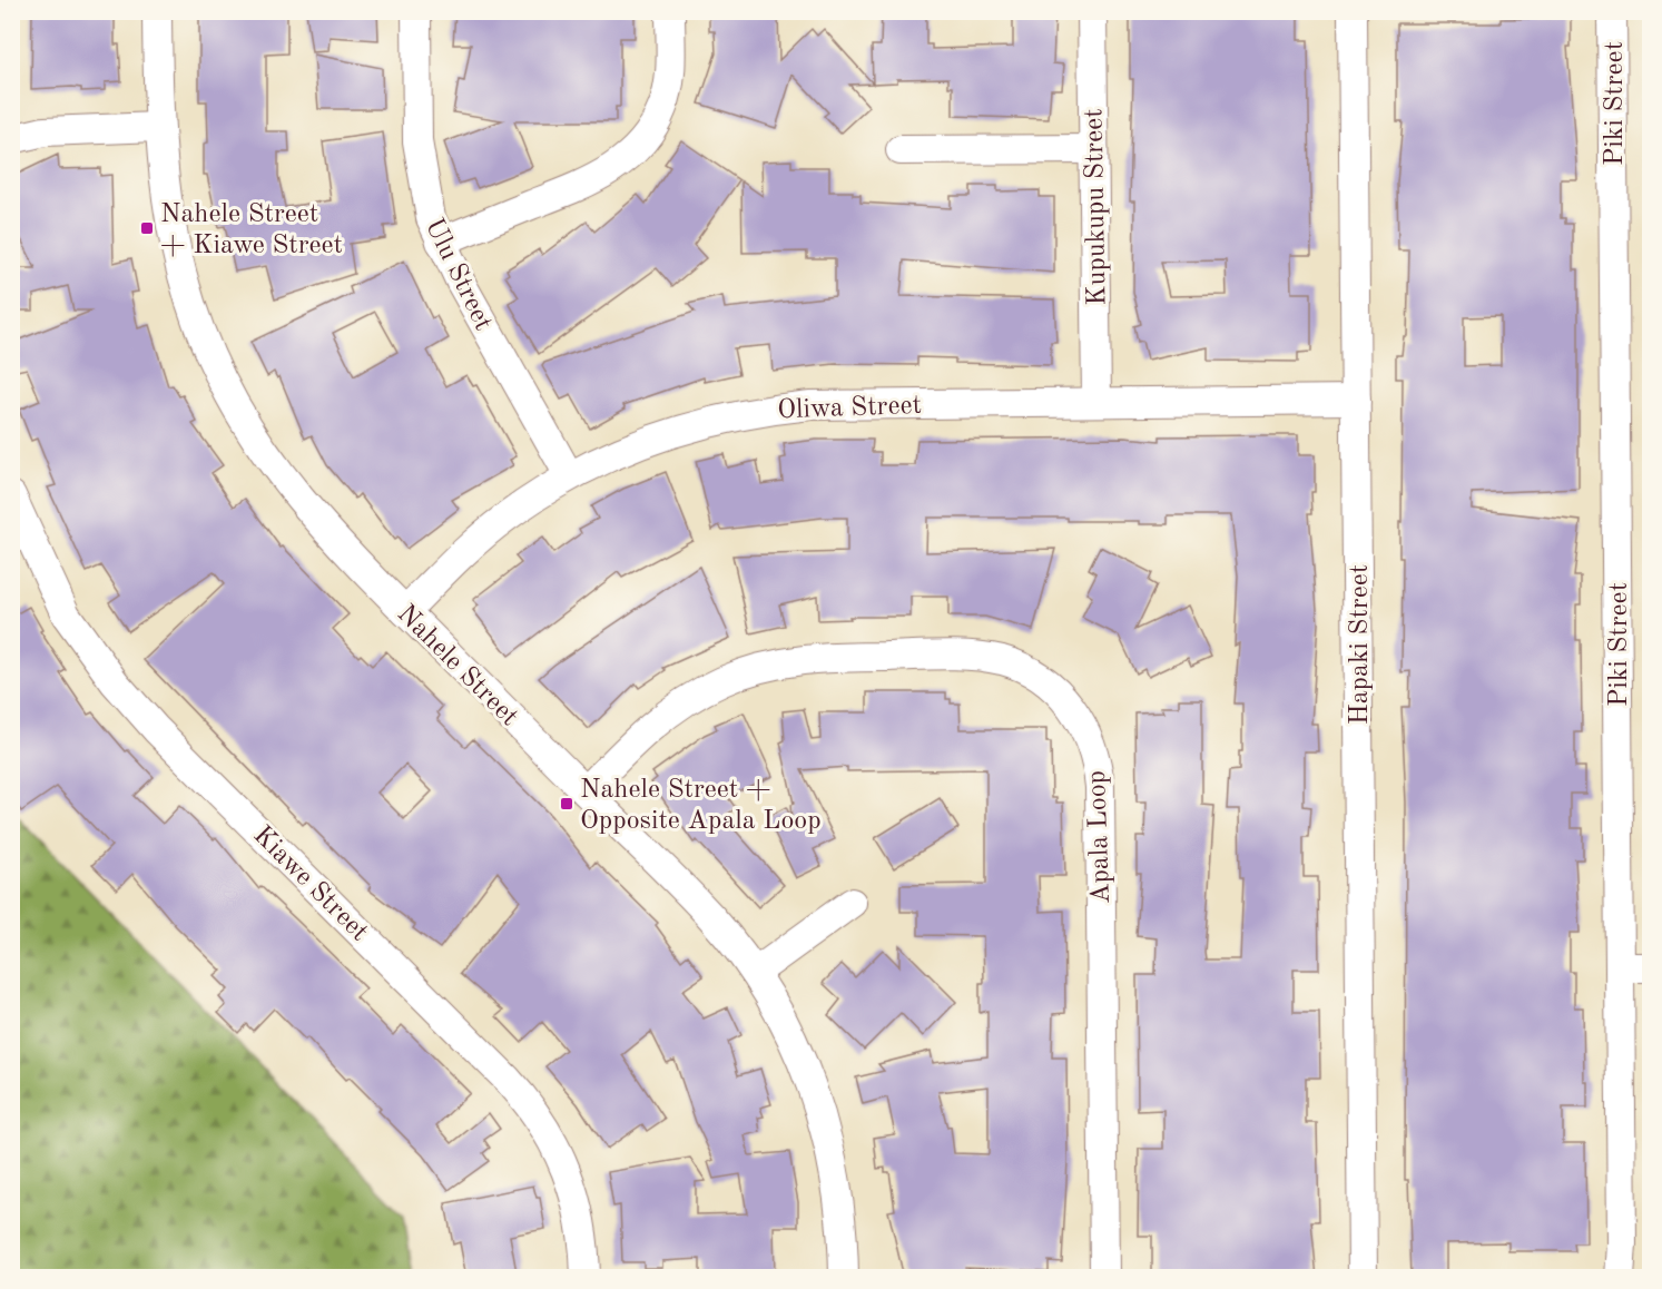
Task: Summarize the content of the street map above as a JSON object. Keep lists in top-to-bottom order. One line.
{"streets":{"street":["Piki Street","Kupukupu Street","Ulu Street","Oliwa Street","Hapaki Street","Nahele Street","Apala Loop","Kiawe Street"]},"crossings":[["Kupukupu Street","Oliwa Street"],["Ulu Street","Oliwa Street"],["Oliwa Street","Hapaki Street"],["Oliwa Street","Nahele Street"],["Nahele Street","Apala Loop"]],"places":{"transit":["Nahele Street + Kiawe Street","Nahele Street + Opposite Apala Loop"]}}
